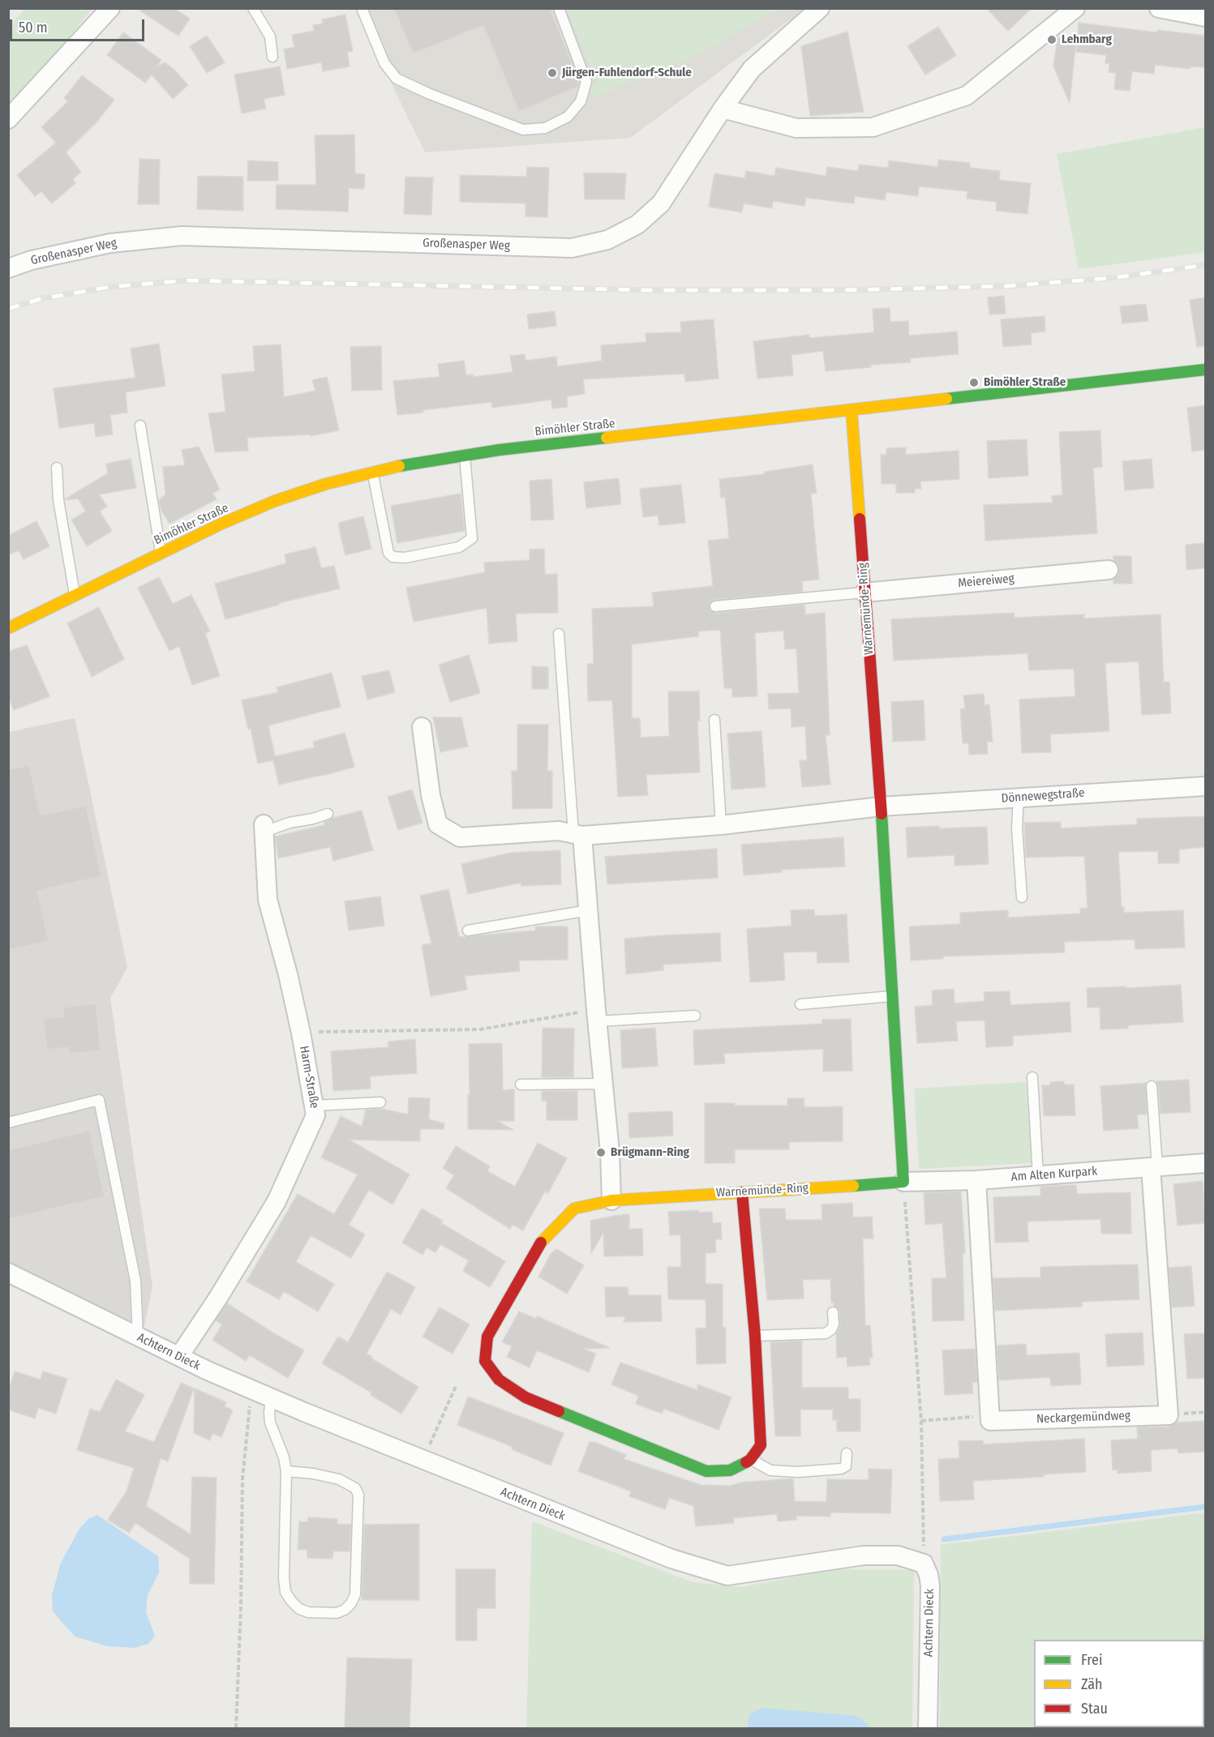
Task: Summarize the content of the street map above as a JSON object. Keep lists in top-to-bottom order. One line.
{"streets":{"street":["Großenasper Weg","Bimöhler Straße","Meiereiweg","Warnemünde-Ring","Dönnewegstraße","Harm-Straße","Am Alten Kurpark","Achtern Dieck","Neckargemündweg"]},"crossings":[["Bimöhler Straße","Warnemünde-Ring"],["Meiereiweg","Warnemünde-Ring"],["Warnemünde-Ring","Dönnewegstraße"],["Warnemünde-Ring","Am Alten Kurpark"],["Harm-Straße","Achtern Dieck"],["Am Alten Kurpark","Neckargemündweg"]],"places":["Lehmbarg","Jürgen-Fuhlendorf-Schule","Bimöhler Straße","Brügmann-Ring"],"legend":["Frei","Zäh","Stau"],"scale_bar":"50 m"}
